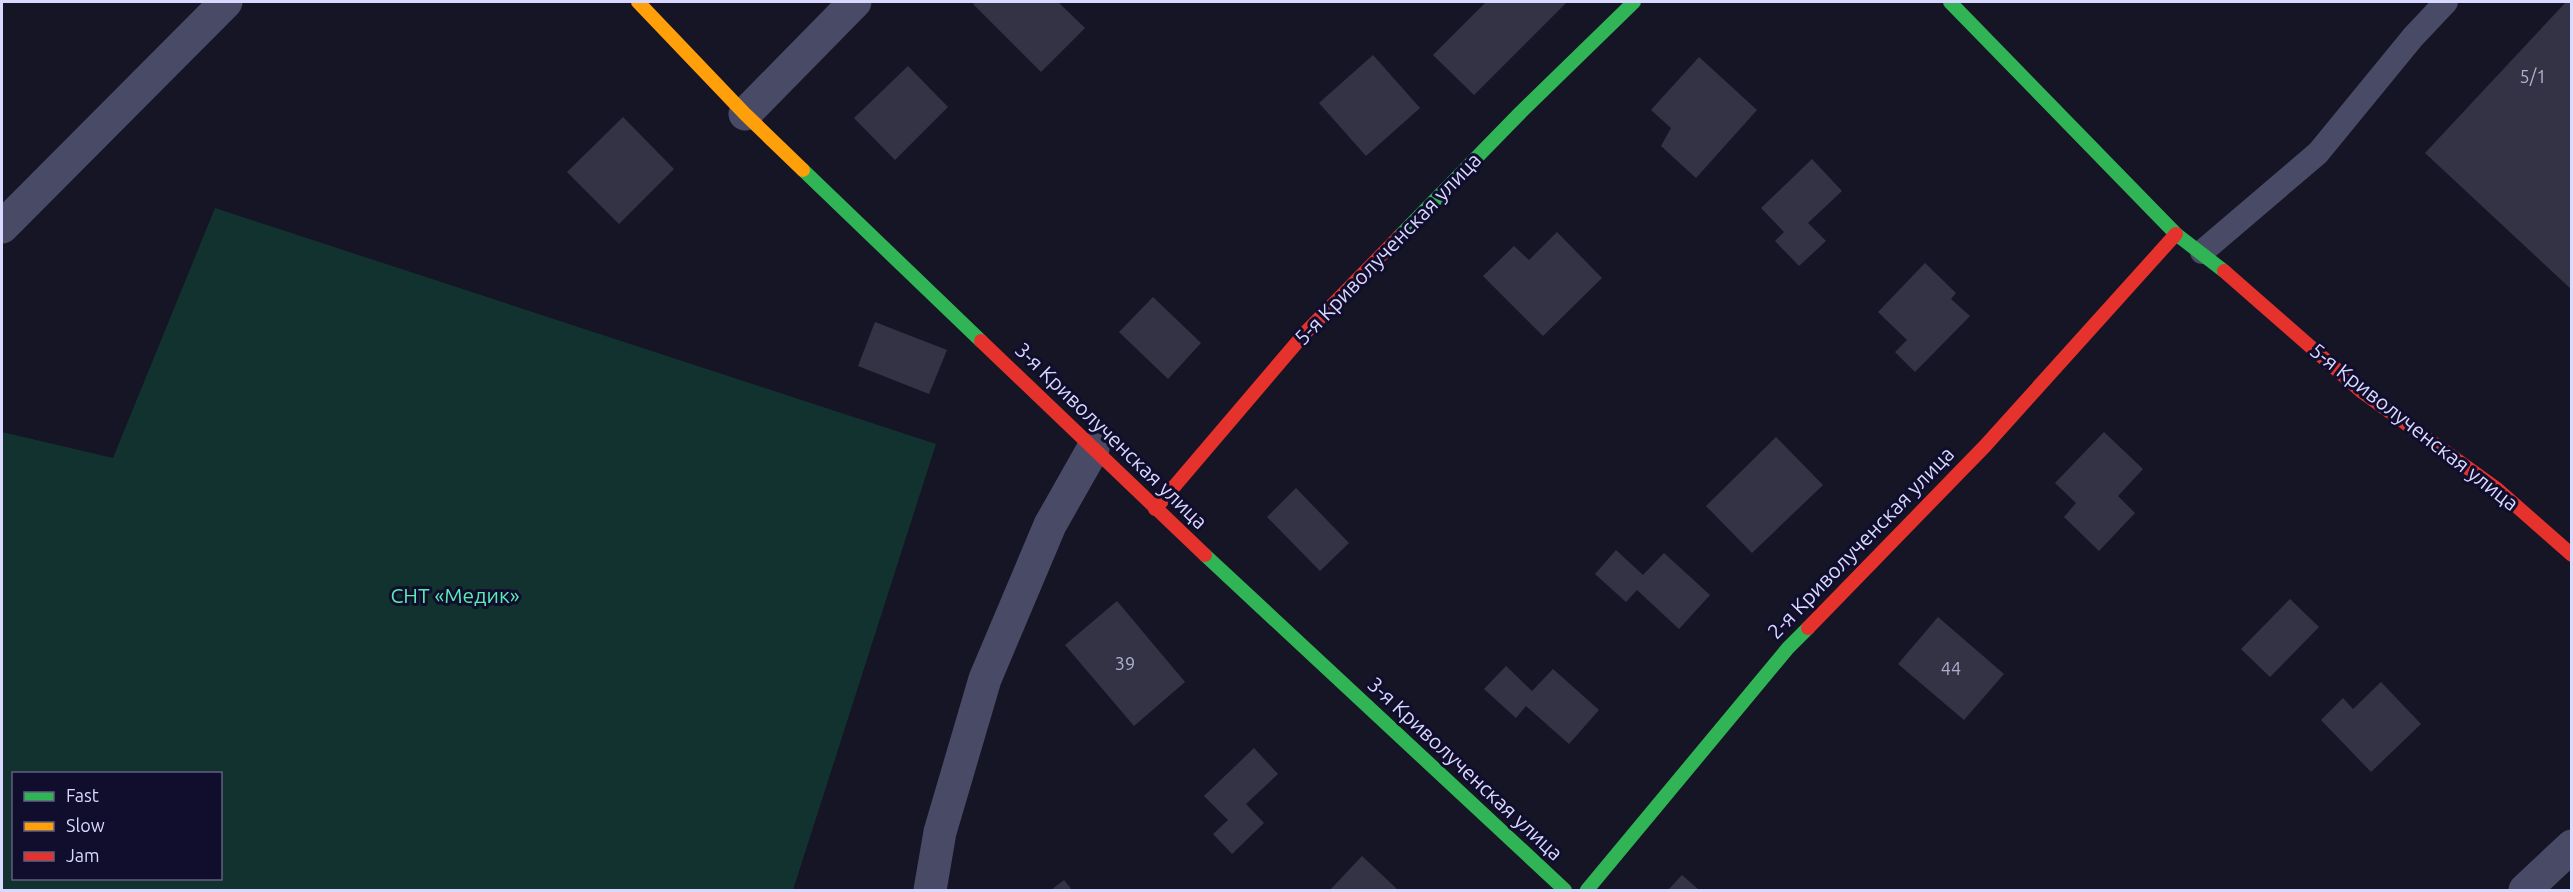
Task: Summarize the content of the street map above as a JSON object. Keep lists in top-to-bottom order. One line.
{"streets":{"street":["5-я Криволученская улица","3-я Криволученская улица","2-я Криволученская улица"]},"crossings":[["5-я Криволученская улица","3-я Криволученская улица"],["5-я Криволученская улица","2-я Криволученская улица"]],"parks":["СНТ «Медик»"],"house_numbers":["5/1","39","44"],"legend":["Fast","Slow","Jam"]}
